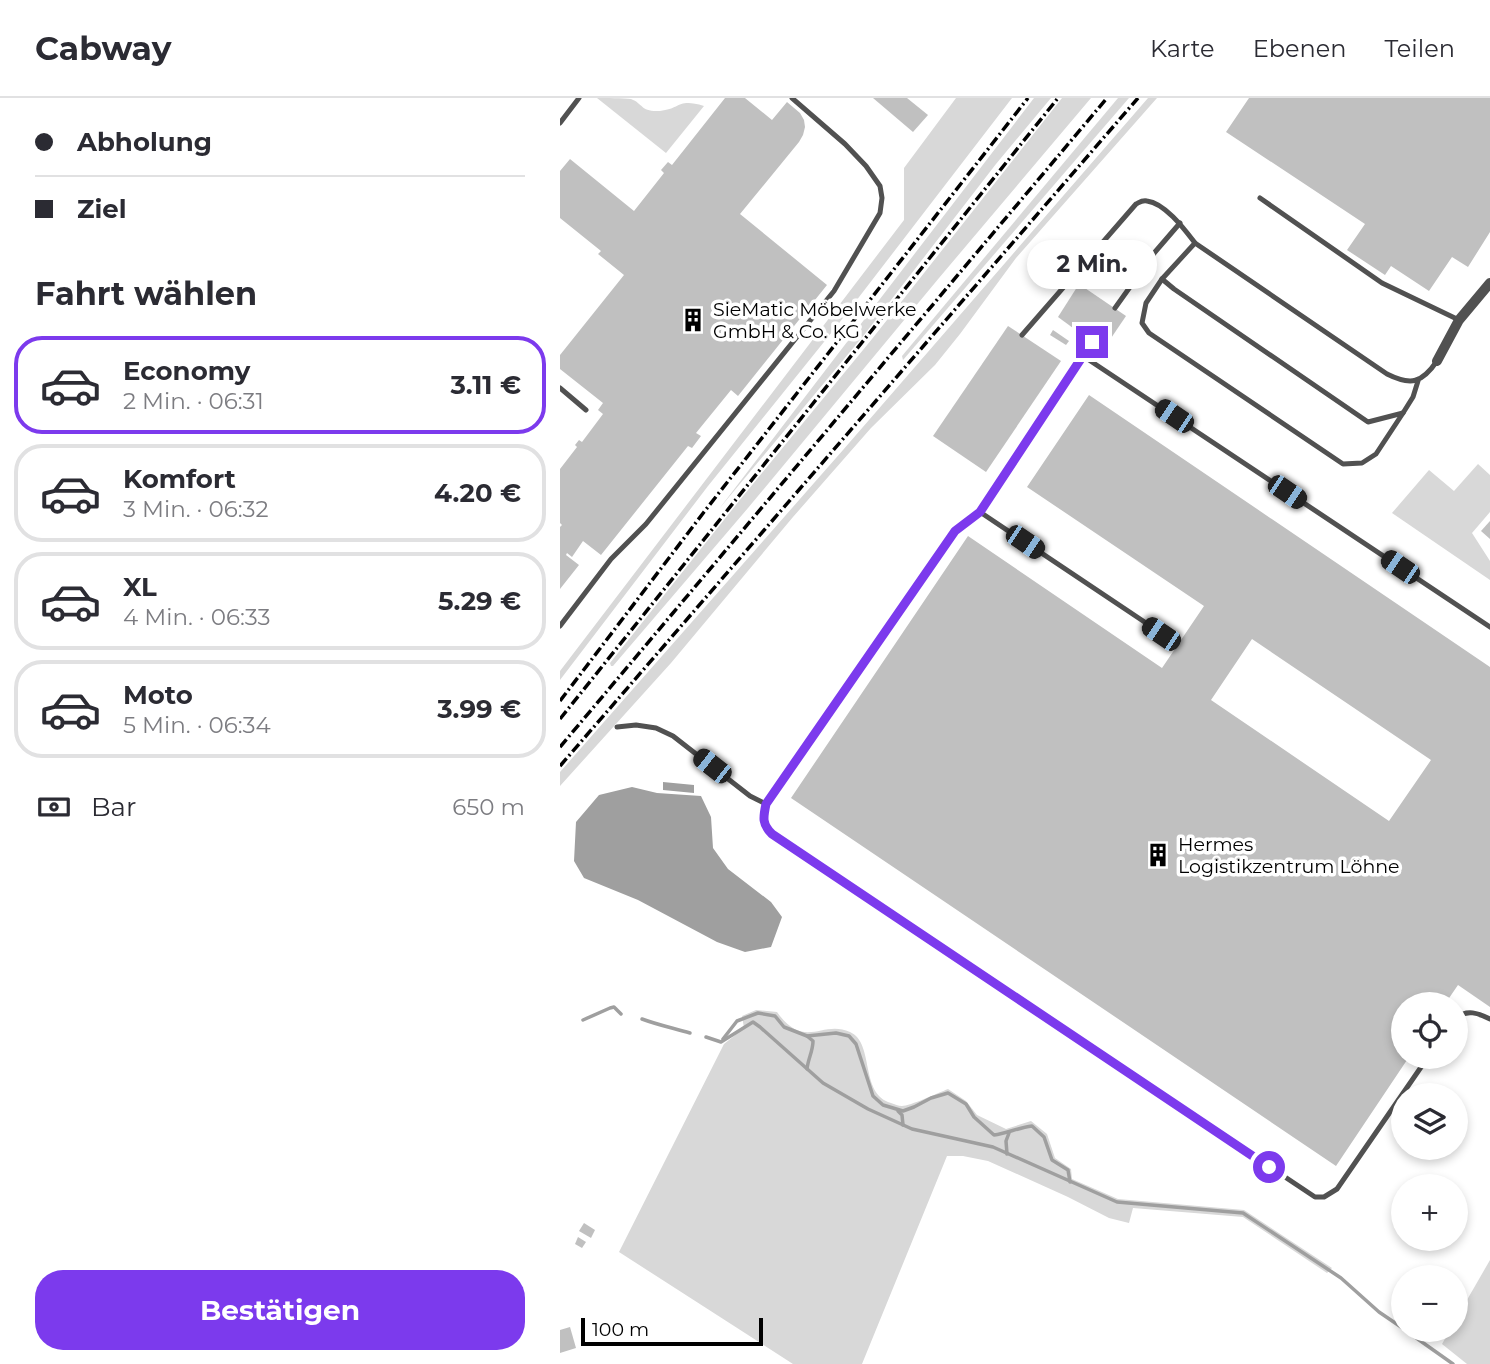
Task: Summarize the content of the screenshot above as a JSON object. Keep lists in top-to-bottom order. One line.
{"places":{"building":["SieMatic Möbelwerke GmbH & Co. KG","Hermes Logistikzentrum Löhne"]},"scale_bar":"100 m","page":{"header":"Cabway","nav":["Karte","Ebenen","Teilen"],"banner":["Abholung","Ziel"],"bubble":"2 Min.","heading":"Fahrt wählen","list":[{"name":"Economy","note":"2 Min. · 06:31","value":"3.11 €"},{"name":"Komfort","note":"3 Min. · 06:32","value":"4.20 €"},{"name":"XL","note":"4 Min. · 06:33","value":"5.29 €"},{"name":"Moto","note":"5 Min. · 06:34","value":"3.99 €"}],"pay":["Bar","650 m"],"map_buttons":["+","−"],"buttons":"Bestätigen","scale":"100 m"}}
